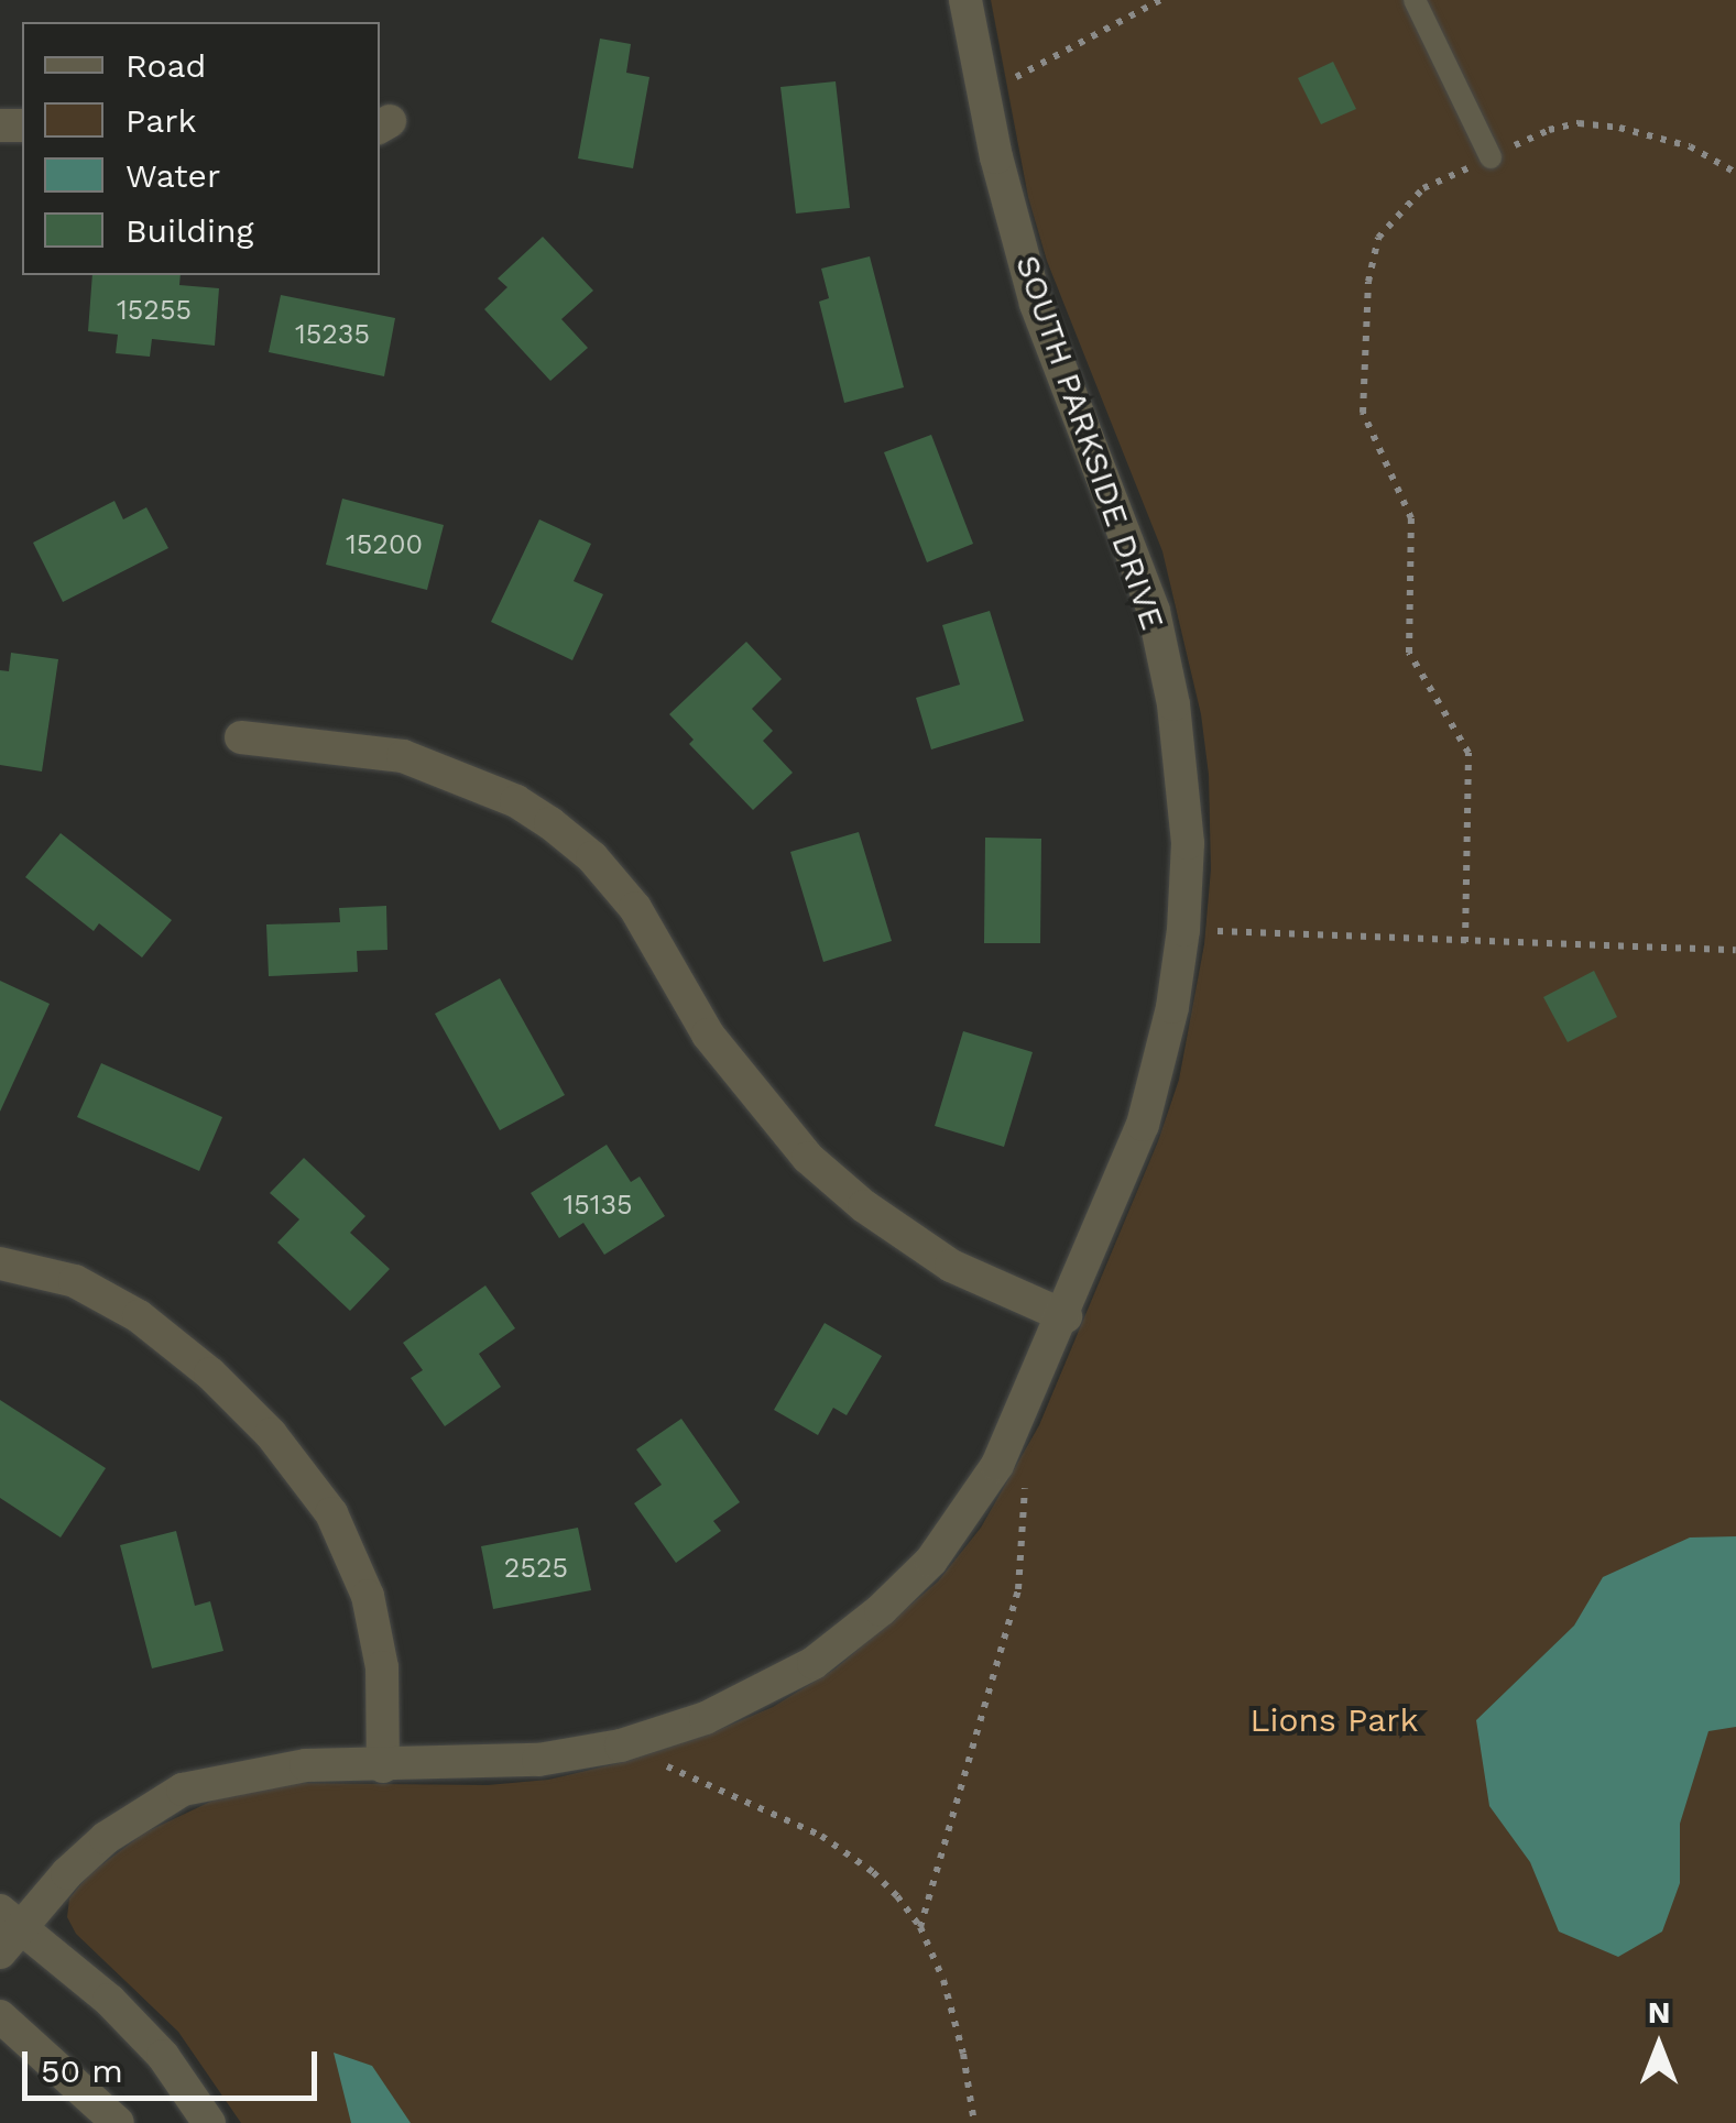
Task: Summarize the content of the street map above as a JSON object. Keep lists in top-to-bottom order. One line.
{"streets":{"street":["SOUTH PARKSIDE DRIVE"]},"parks":["Lions Park"],"house_numbers":["15255","15235","15200","15135","2525"],"legend":["Road","Park","Water","Building"],"scale_bar":"50 m","north":"top"}
